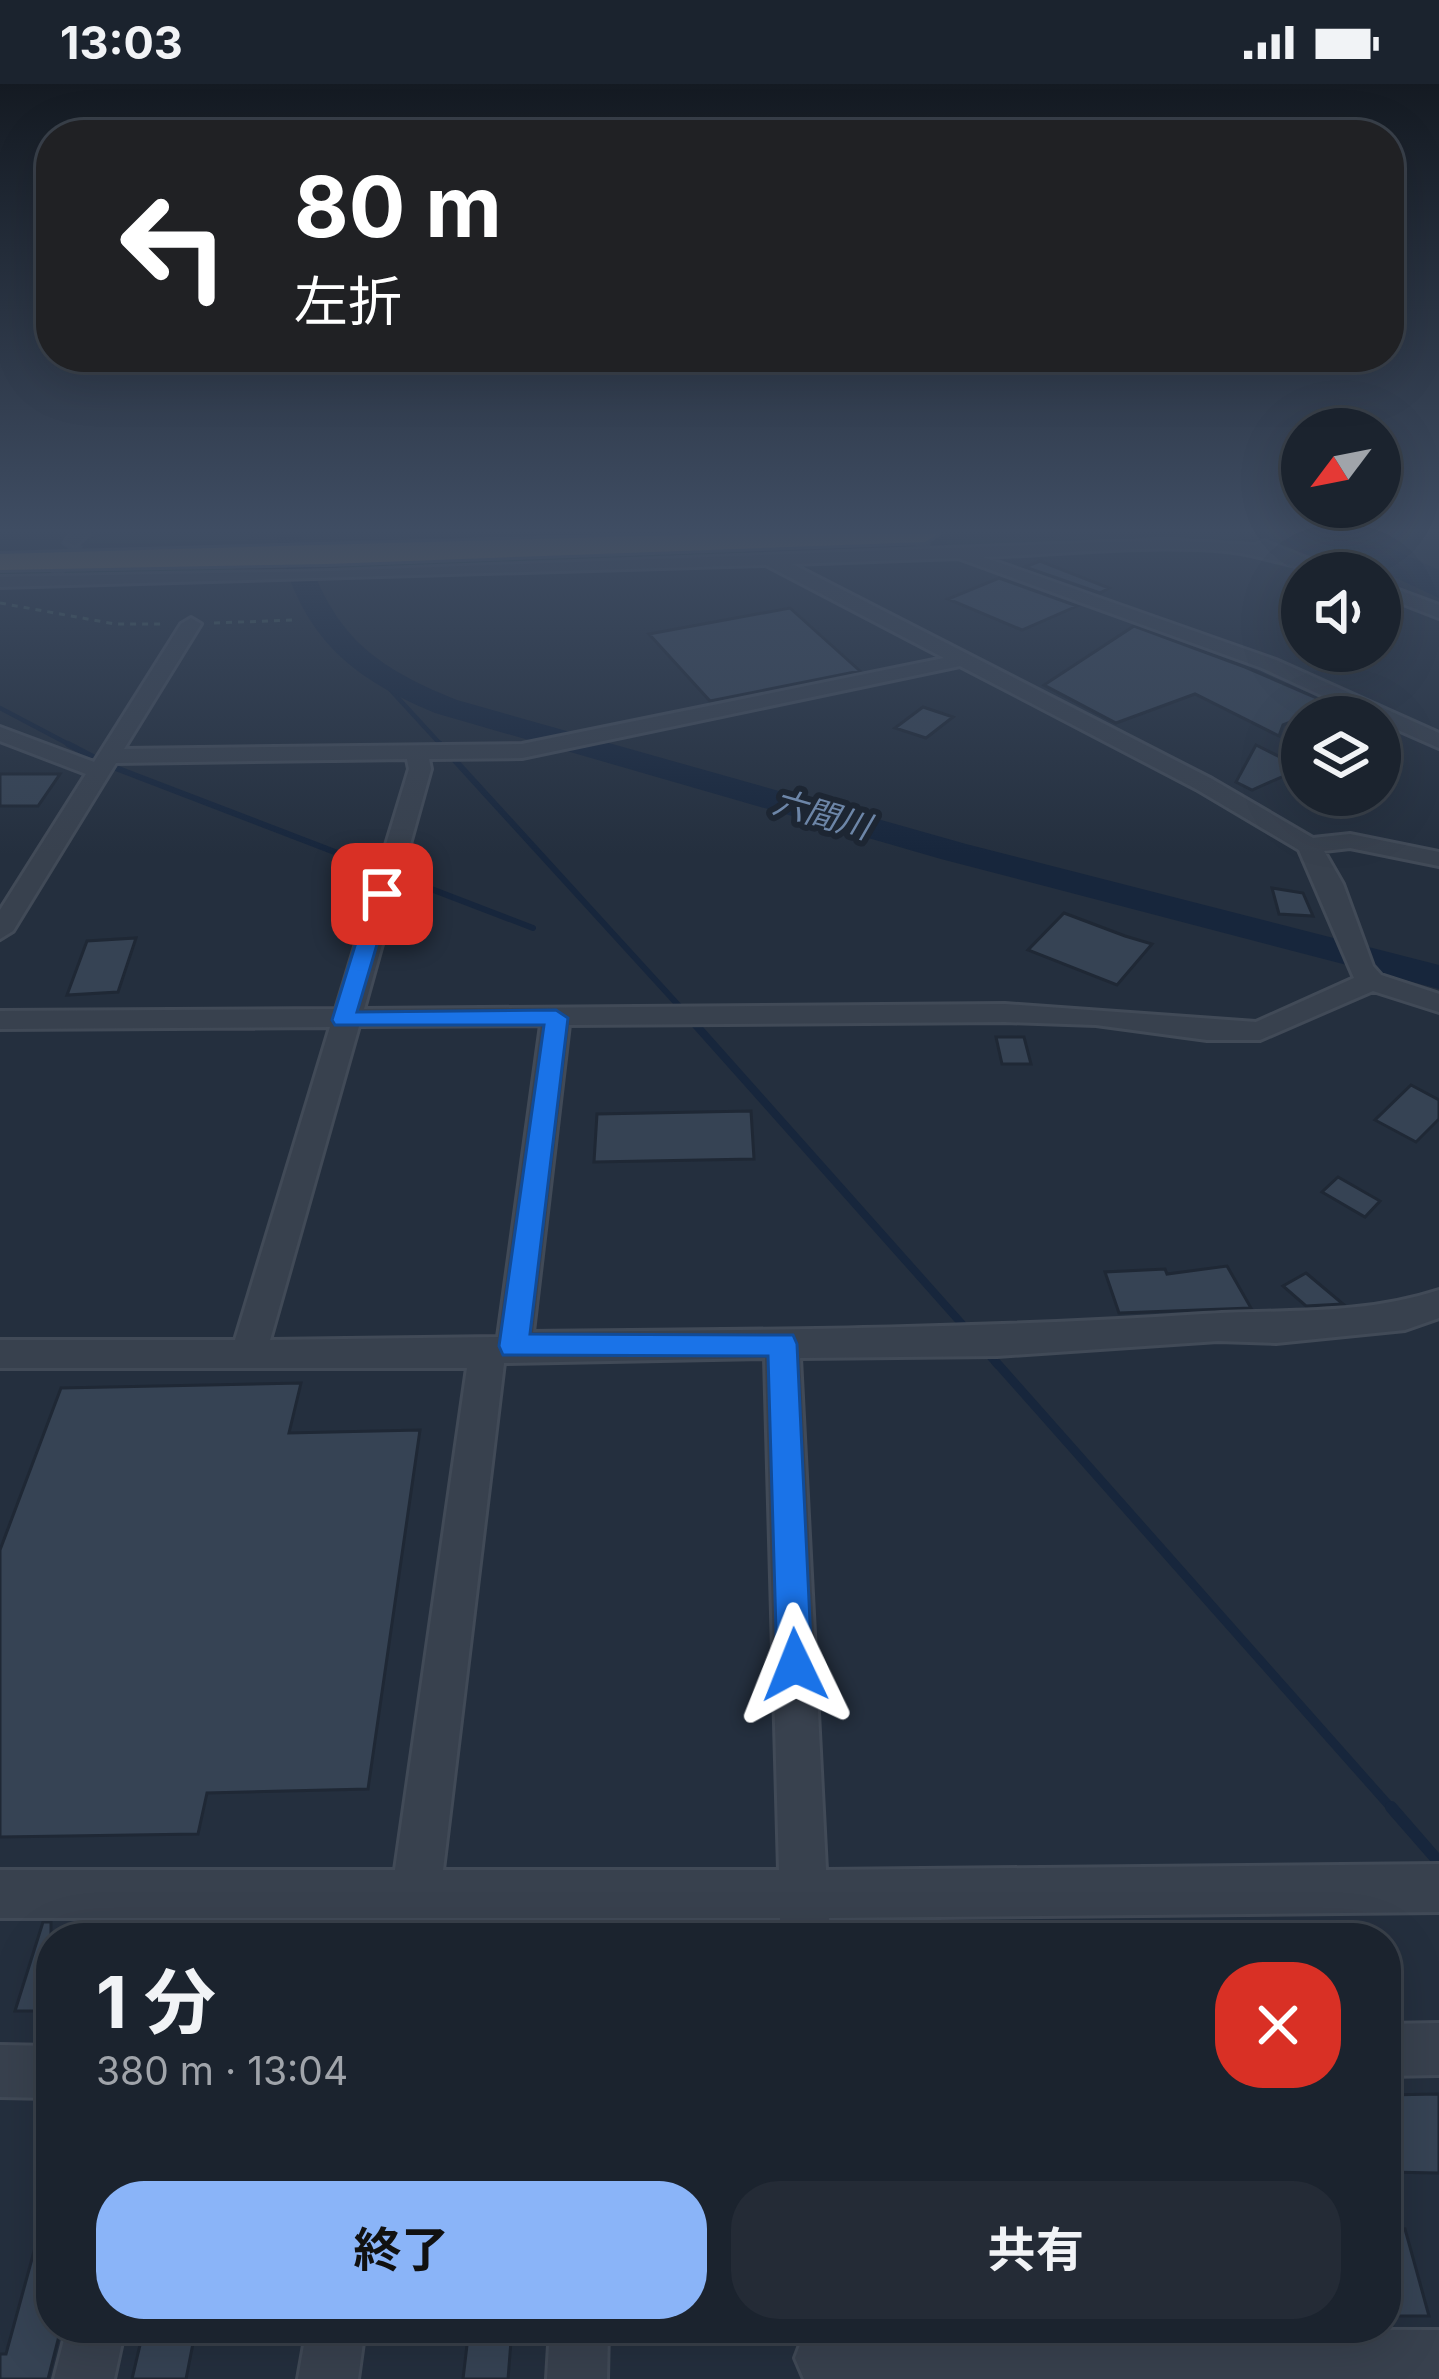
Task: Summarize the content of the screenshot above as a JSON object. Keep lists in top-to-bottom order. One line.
{"water":["六間川"],"north":"bottom left","page":{"status":"13:03","turn":["80 m","左折"],"heading":["1 分","380 m · 13:04"],"buttons":["終了","共有"]}}
